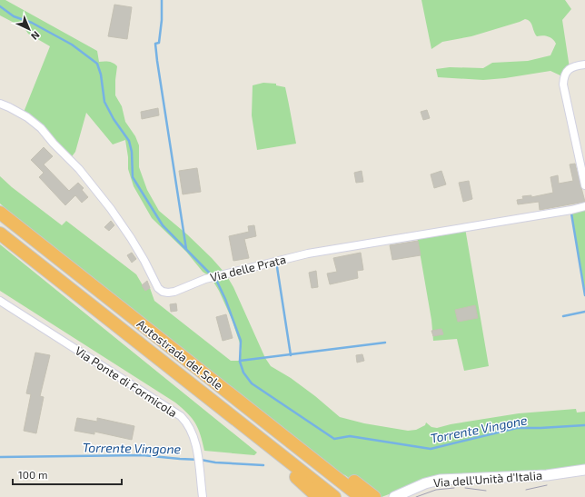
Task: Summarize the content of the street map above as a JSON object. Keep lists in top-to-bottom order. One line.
{"streets":{"highway":["Autostrada del Sole"],"street":["Via delle Prata","Via Ponte di Formicola","Via dell'Unità d'Italia"]},"water":["Torrente Vingone"],"scale_bar":"100 m","north":"bottom right"}
